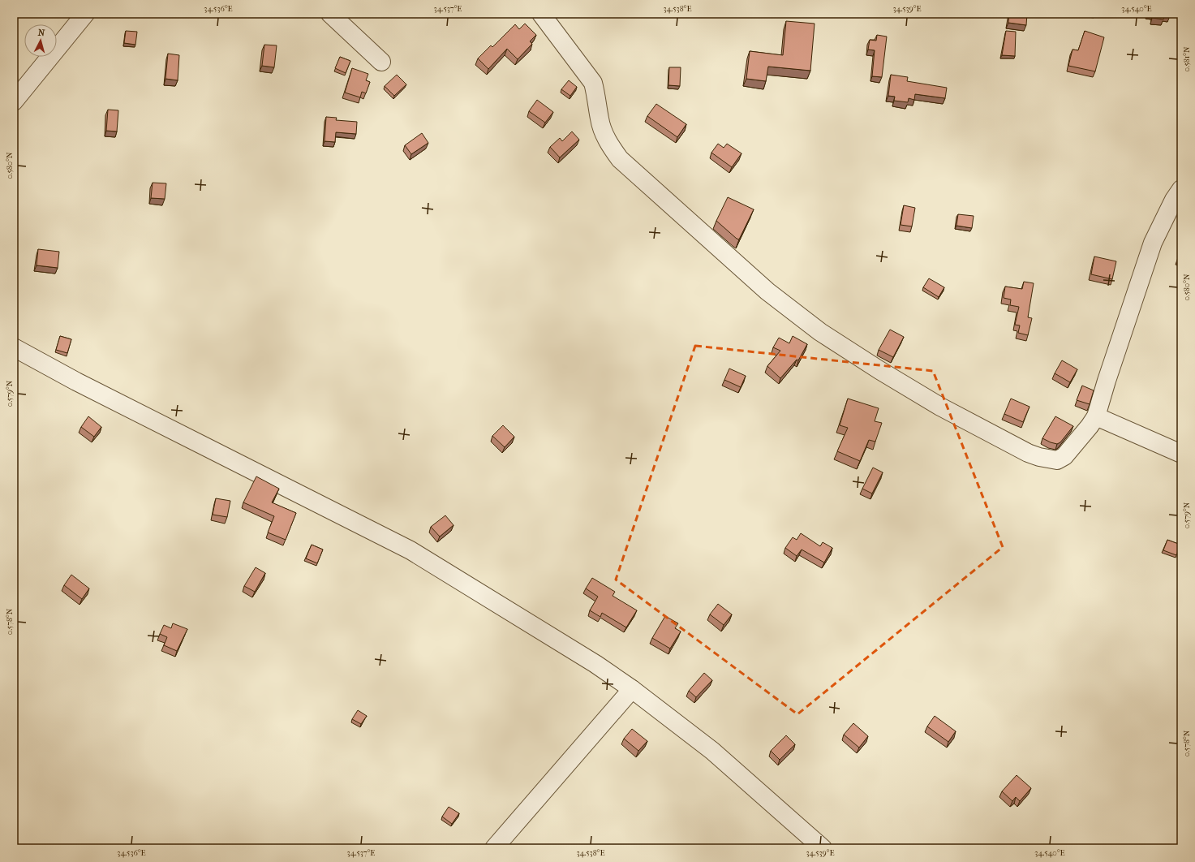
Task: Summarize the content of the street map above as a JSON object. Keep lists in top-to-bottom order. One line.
{"north":"top","coordinates":["34.536°E","34.537°E","34.538°E","34.539°E","34.540°E","0.581°N","0.580°N","0.579°N","0.578°N"]}
